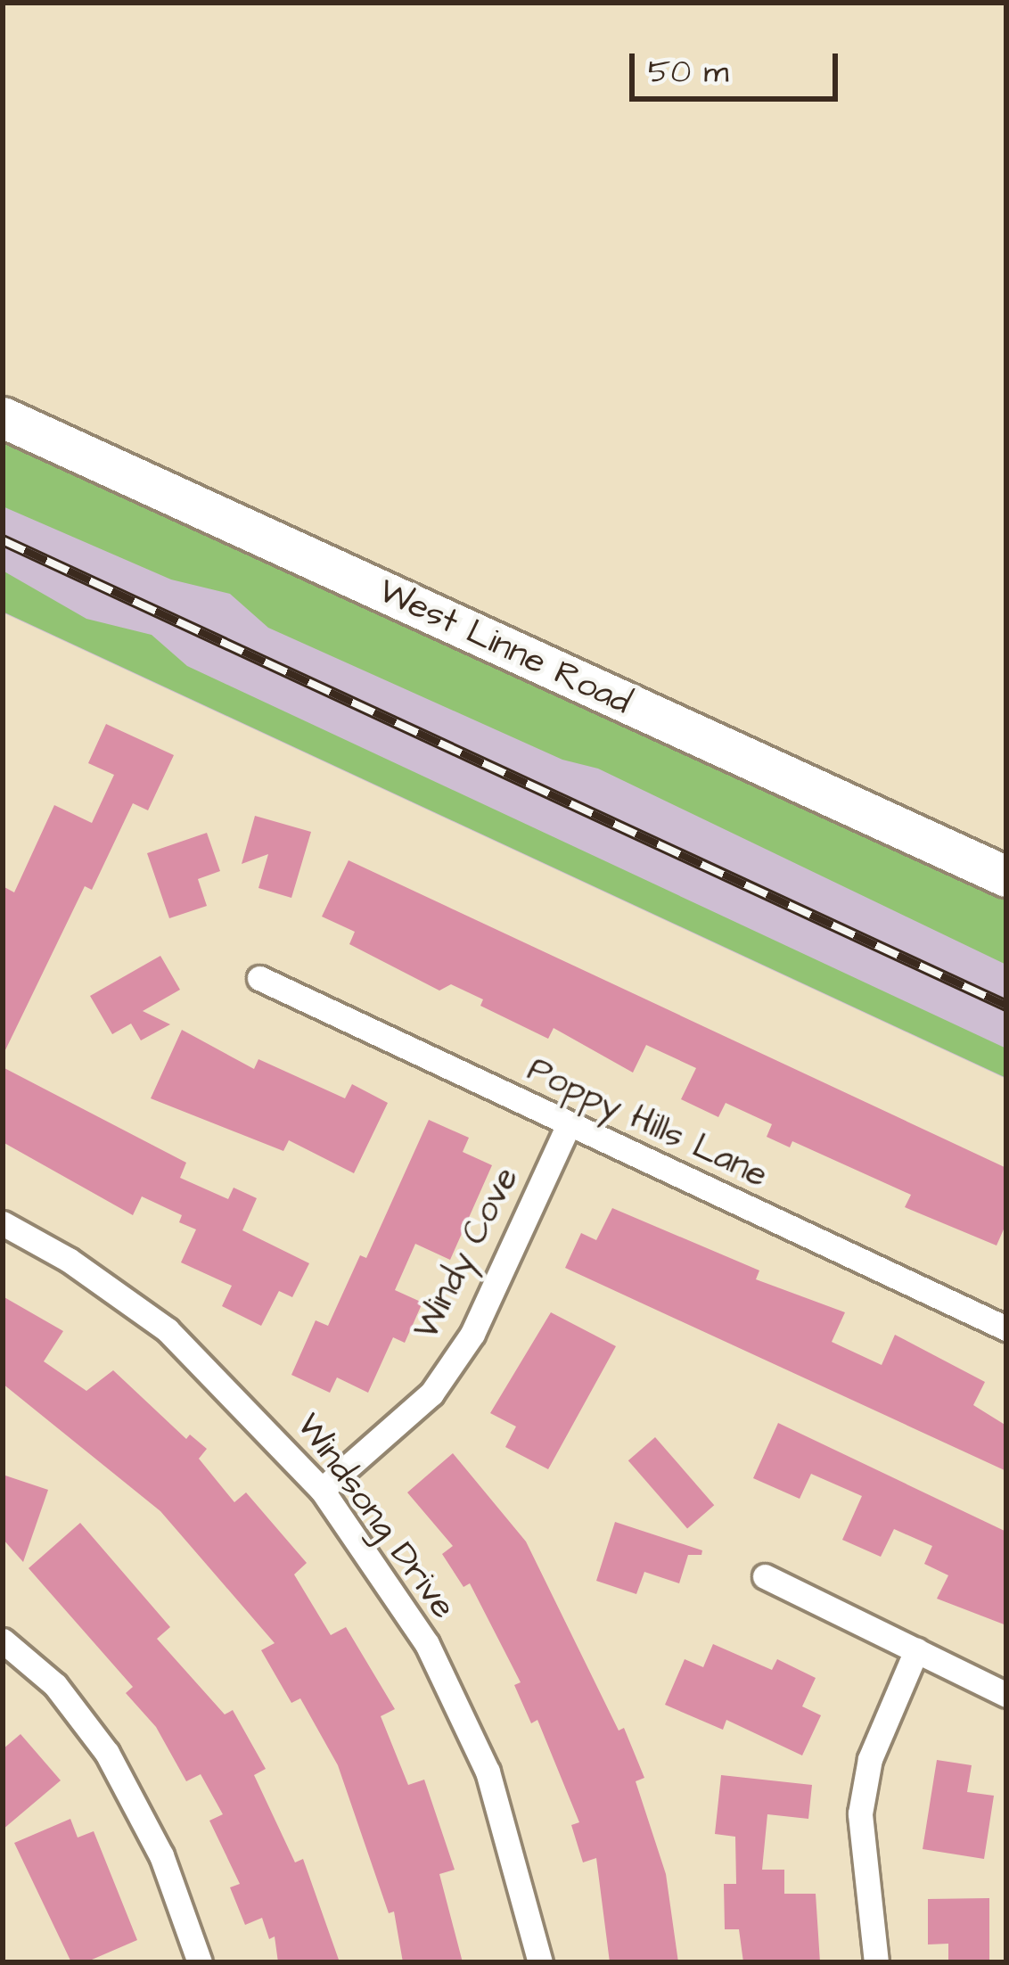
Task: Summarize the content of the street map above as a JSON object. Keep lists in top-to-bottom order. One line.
{"streets":{"main road":["West Linne Road"],"street":["Poppy Hills Lane","Windy Cove","Windsong Drive"]},"crossings":[["Poppy Hills Lane","Windy Cove"],["Windy Cove","Windsong Drive"]],"scale_bar":"50 m"}
